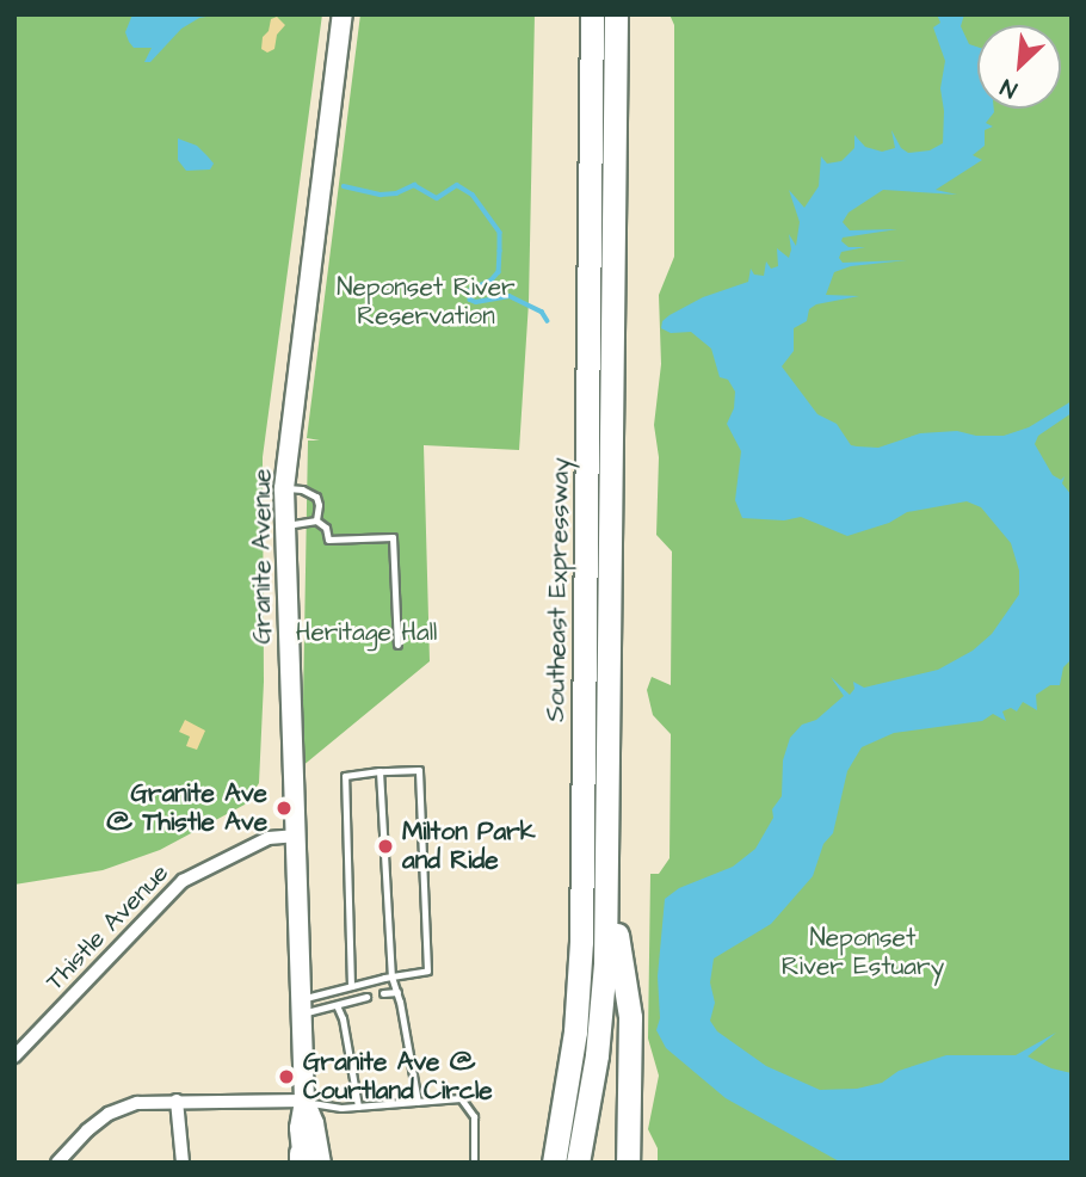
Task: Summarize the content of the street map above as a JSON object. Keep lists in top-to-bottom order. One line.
{"streets":{"highway":["Southeast Expressway"],"main road":["Granite Avenue"],"street":["Thistle Avenue"]},"crossings":[["Granite Avenue","Thistle Avenue"]],"parks":["Neponset River Reservation","Heritage Hall","Neponset River Estuary"],"places":["Granite Ave @ Thistle Ave","Milton Park and Ride","Granite Ave @ Courtland Circle"],"north":"bottom left"}
